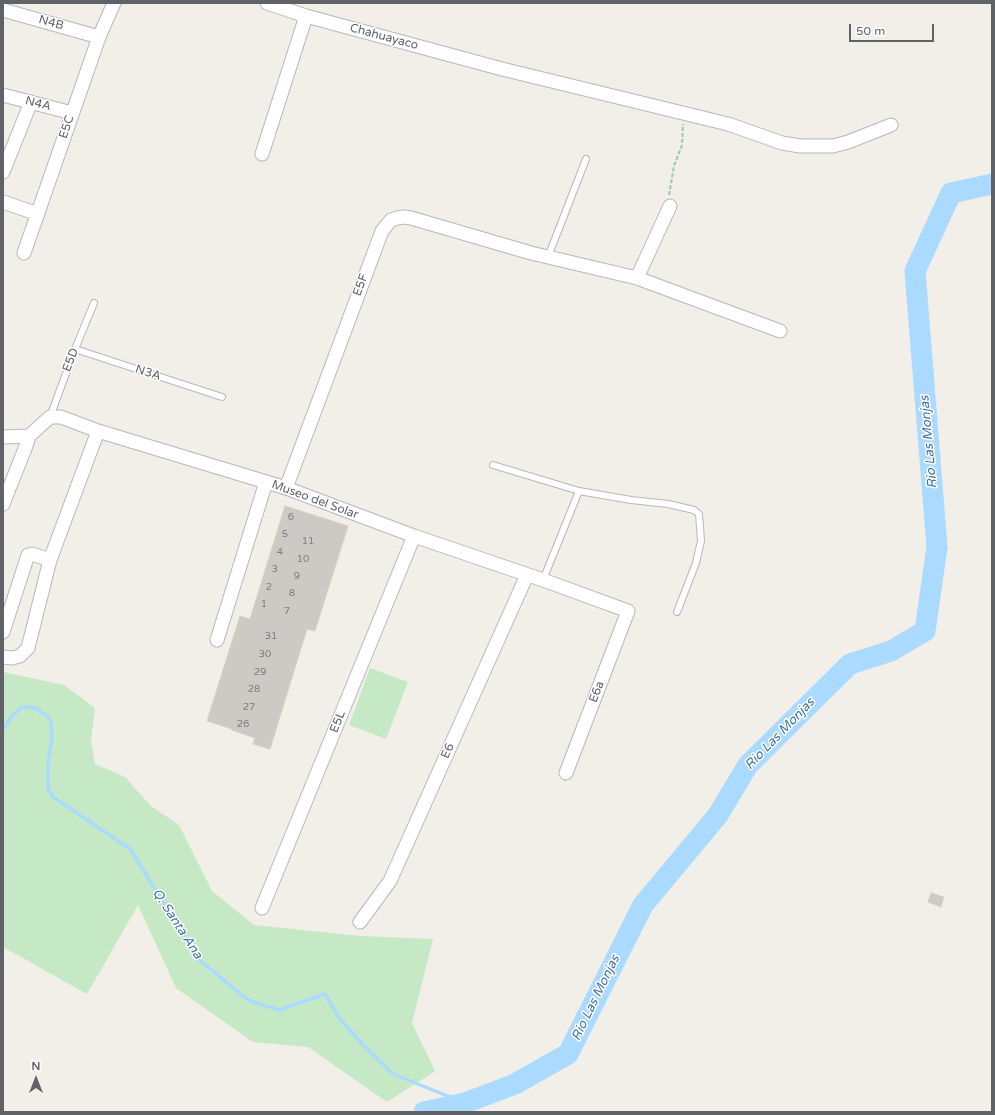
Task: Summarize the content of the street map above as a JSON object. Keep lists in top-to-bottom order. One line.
{"streets":{"street":["N4B","Chahuayaco","N4A","E5C","E5F","Museo del Solar","E6a","E5L","E6"],"lane":["E5D","N3A"]},"crossings":[["N4B","E5C"],["N4A","E5C"],["E5F","Museo del Solar"],["E5D","N3A"],["E5D","Museo del Solar"],["Museo del Solar","E6a"],["Museo del Solar","E5L"],["Museo del Solar","E6"]],"water":["Rio Las Monjas","Q. Santa Ana"],"house_numbers":["6","5","11","4","10","3","9","2","8","1","7","31","30","29","28","27","26"],"scale_bar":"50 m","north":"top"}
